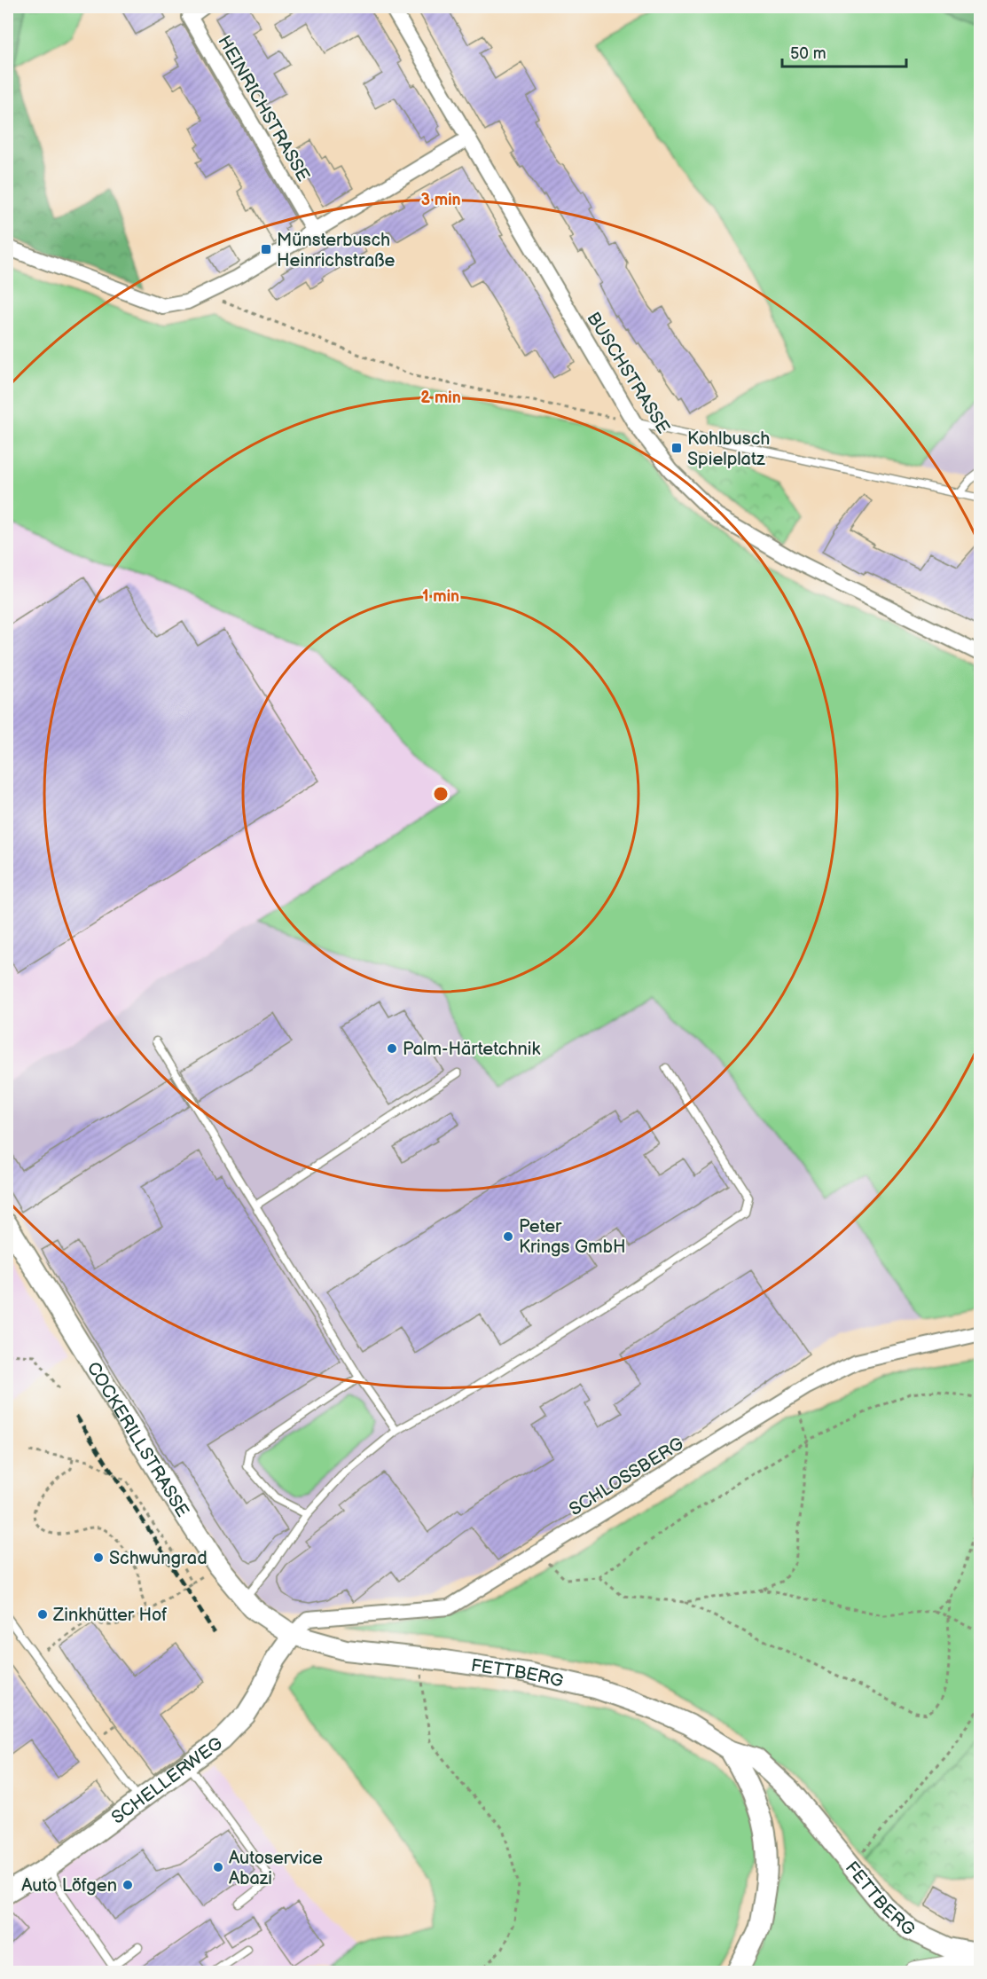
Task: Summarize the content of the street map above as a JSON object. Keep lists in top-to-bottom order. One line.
{"streets":{"main road":["COCKERILLSTRASSE","FETTBERG","SCHELLERWEG"],"street":["HEINRICHSTRASSE","BUSCHSTRASSE","SCHLOSSBERG"]},"crossings":[["COCKERILLSTRASSE","SCHLOSSBERG"],["COCKERILLSTRASSE","FETTBERG"],["COCKERILLSTRASSE","SCHELLERWEG"],["SCHLOSSBERG","FETTBERG"],["SCHLOSSBERG","SCHELLERWEG"],["FETTBERG","SCHELLERWEG"]],"places":{"transit":["Münsterbusch Heinrichstraße","Kohlbusch Spielplatz"],"other":["Palm-Härtetchnik","Peter Krings GmbH","Schwungrad","Zinkhütter Hof","Autoservice Abazi","Auto Löfgen"]},"scale_bar":"50 m","rings":["3 min","2 min","1 min"]}
